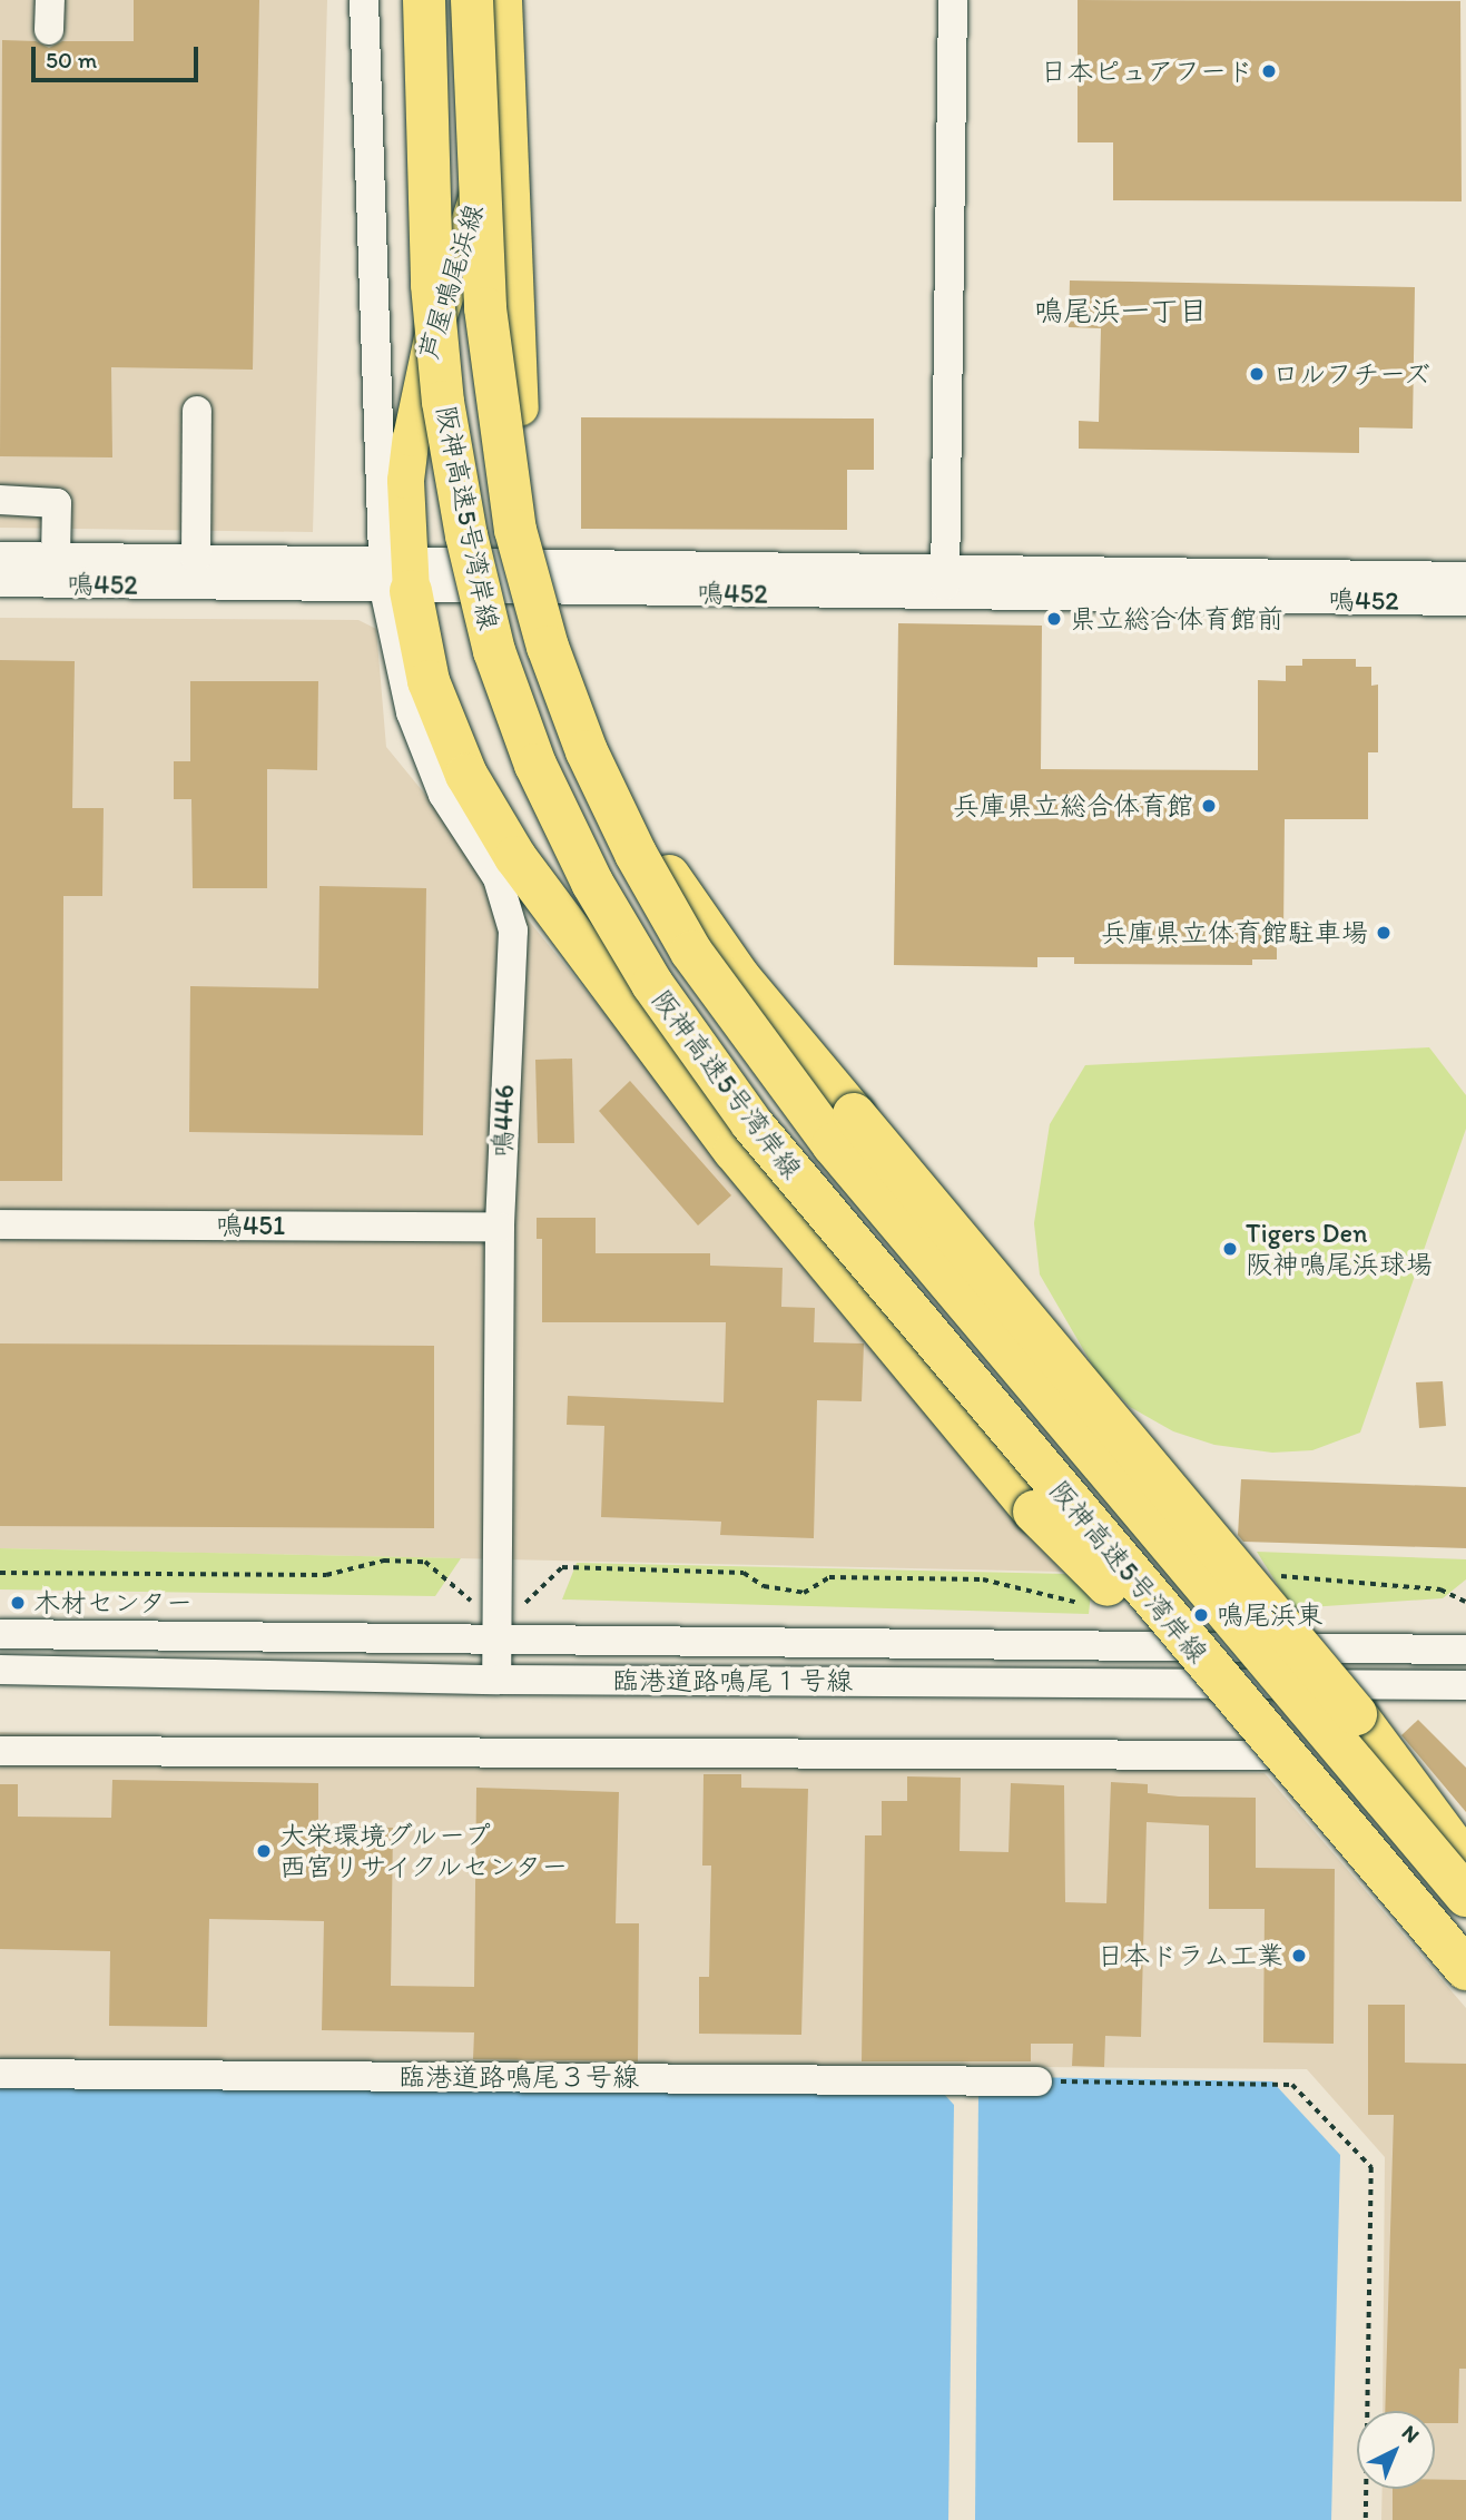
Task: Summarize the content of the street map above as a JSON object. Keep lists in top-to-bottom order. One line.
{"streets":{"highway":["阪神高速5号湾岸線"],"main road":["芦屋鳴尾浜線"],"street":["鳴452","鳴446","鳴451","臨港道路鳴尾１号線","臨港道路鳴尾３号線"]},"crossings":[["芦屋鳴尾浜線","阪神高速5号湾岸線"],["芦屋鳴尾浜線","鳴452"],["芦屋鳴尾浜線","鳴446"],["鳴452","鳴446"],["鳴446","鳴451"],["鳴446","臨港道路鳴尾１号線"]],"districts":["鳴尾浜一丁目"],"places":["日本ピュアフード","ロルフチーズ","県立総合体育館前","兵庫県立総合体育館","兵庫県立体育館駐車場","Tigers Den 阪神鳴尾浜球場","木材センター","鳴尾浜東","大栄環境グループ 西宮リサイクルセンター","日本ドラム工業"],"scale_bar":"50 m","north":"top right"}
